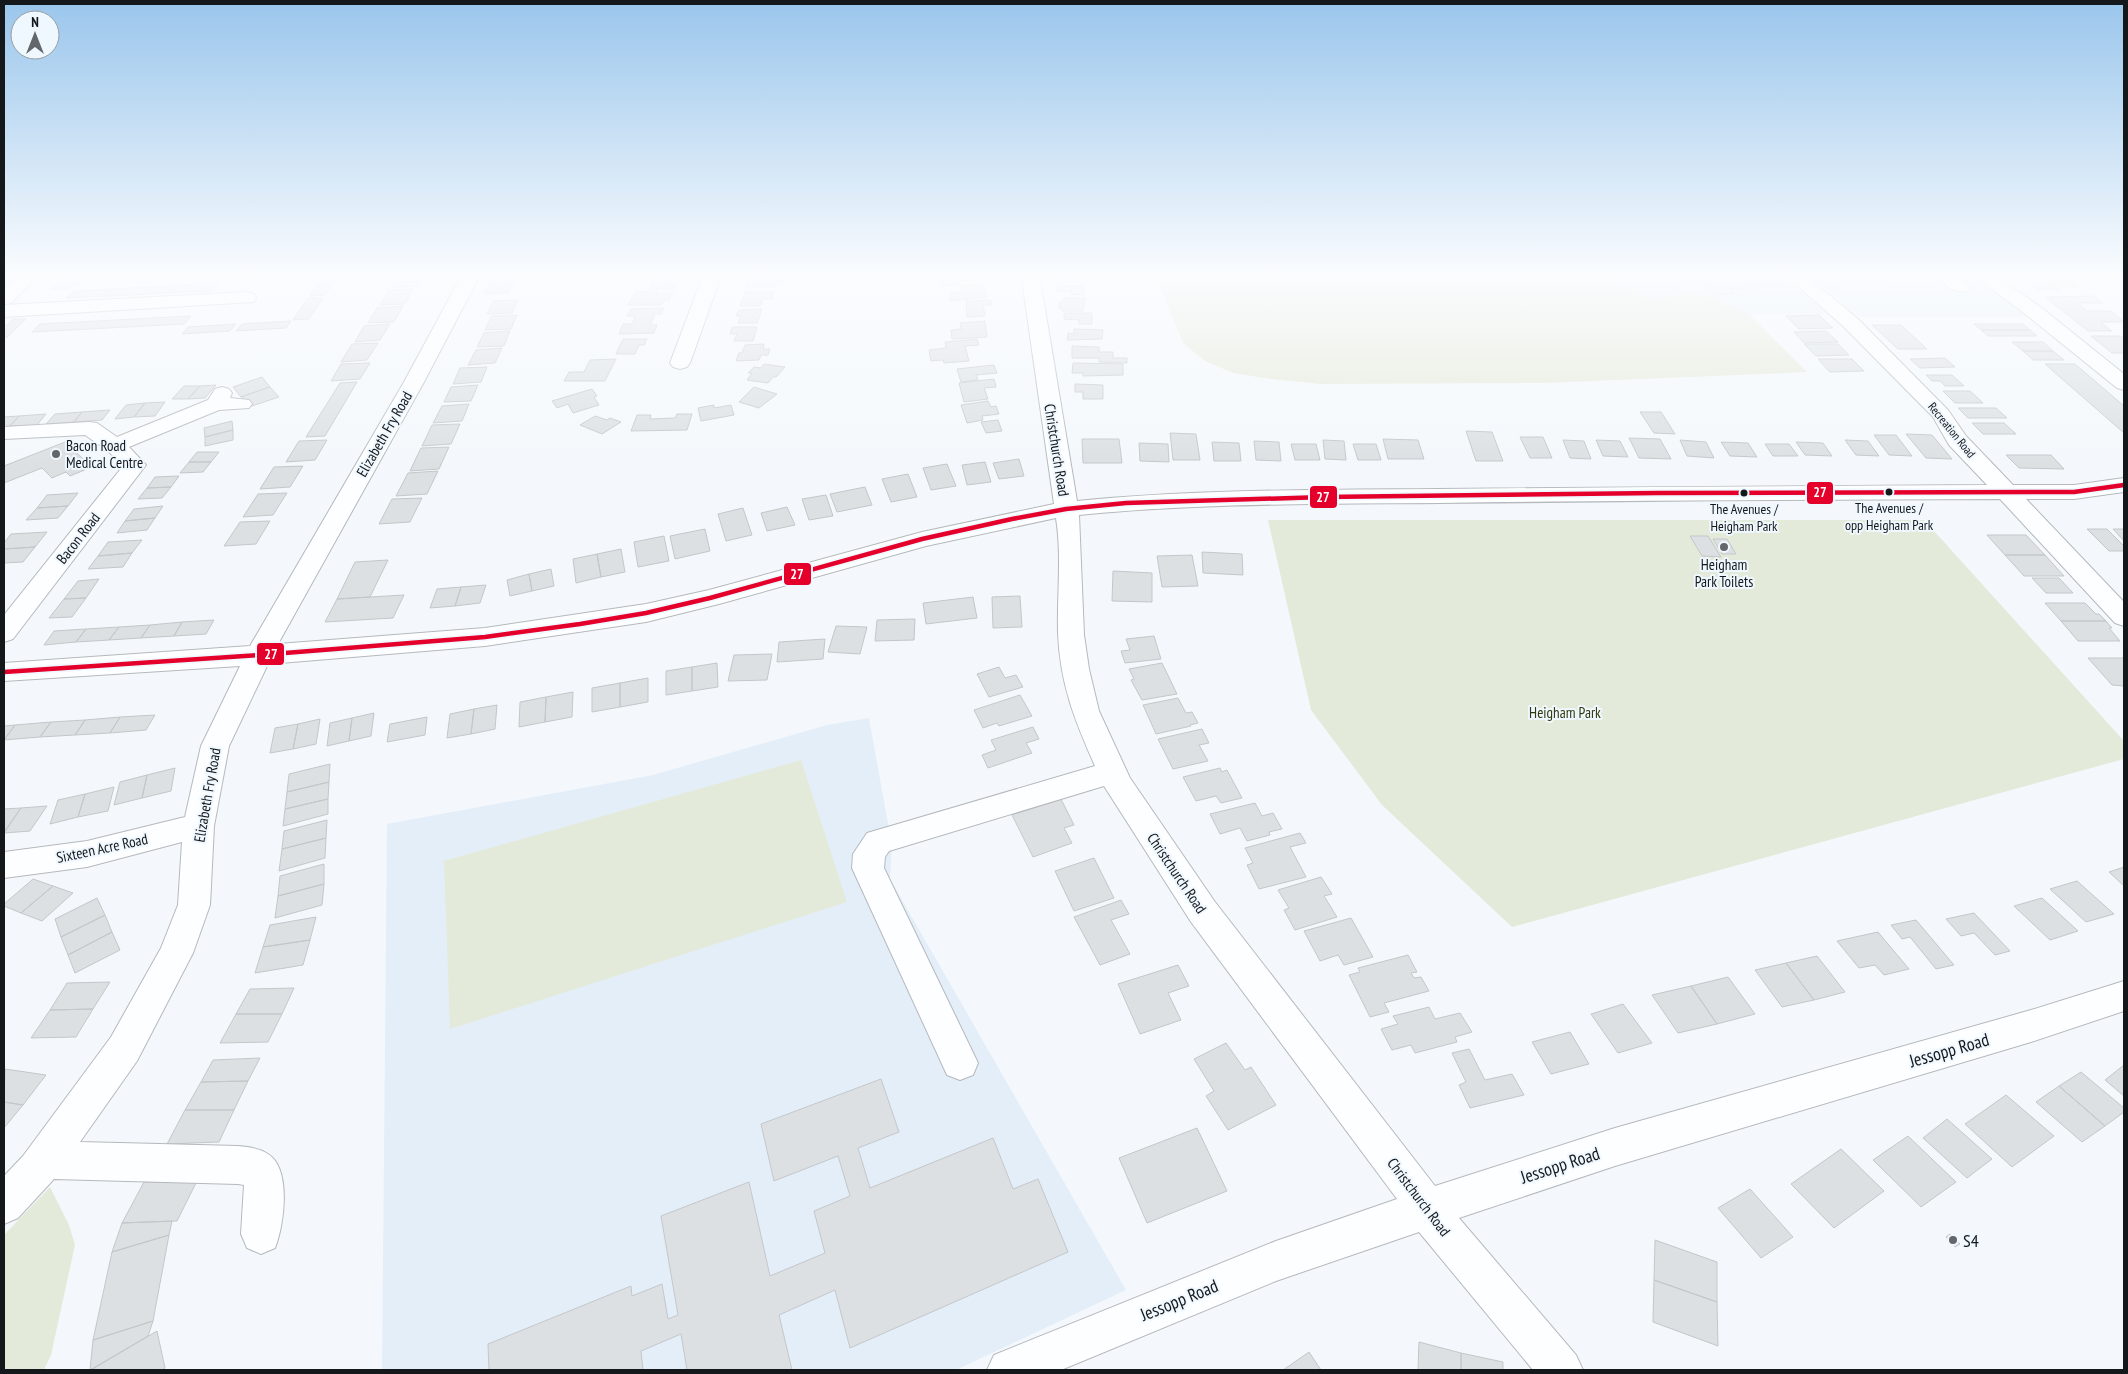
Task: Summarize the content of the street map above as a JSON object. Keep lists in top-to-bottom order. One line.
{"streets":{"main road":["Recreation Road","Elizabeth Fry Road","Christchurch Road","Bacon Road","Sixteen Acre Road","Jessopp Road"]},"crossings":[["Elizabeth Fry Road","Sixteen Acre Road"],["Christchurch Road","Jessopp Road"]],"parks":["Heigham Park"],"places":["Bacon Road Medical Centre","The Avenues / opp Heigham Park","The Avenues / Heigham Park","Heigham Park Toilets","S4"],"lines":["transit line 27"],"north":"top"}
